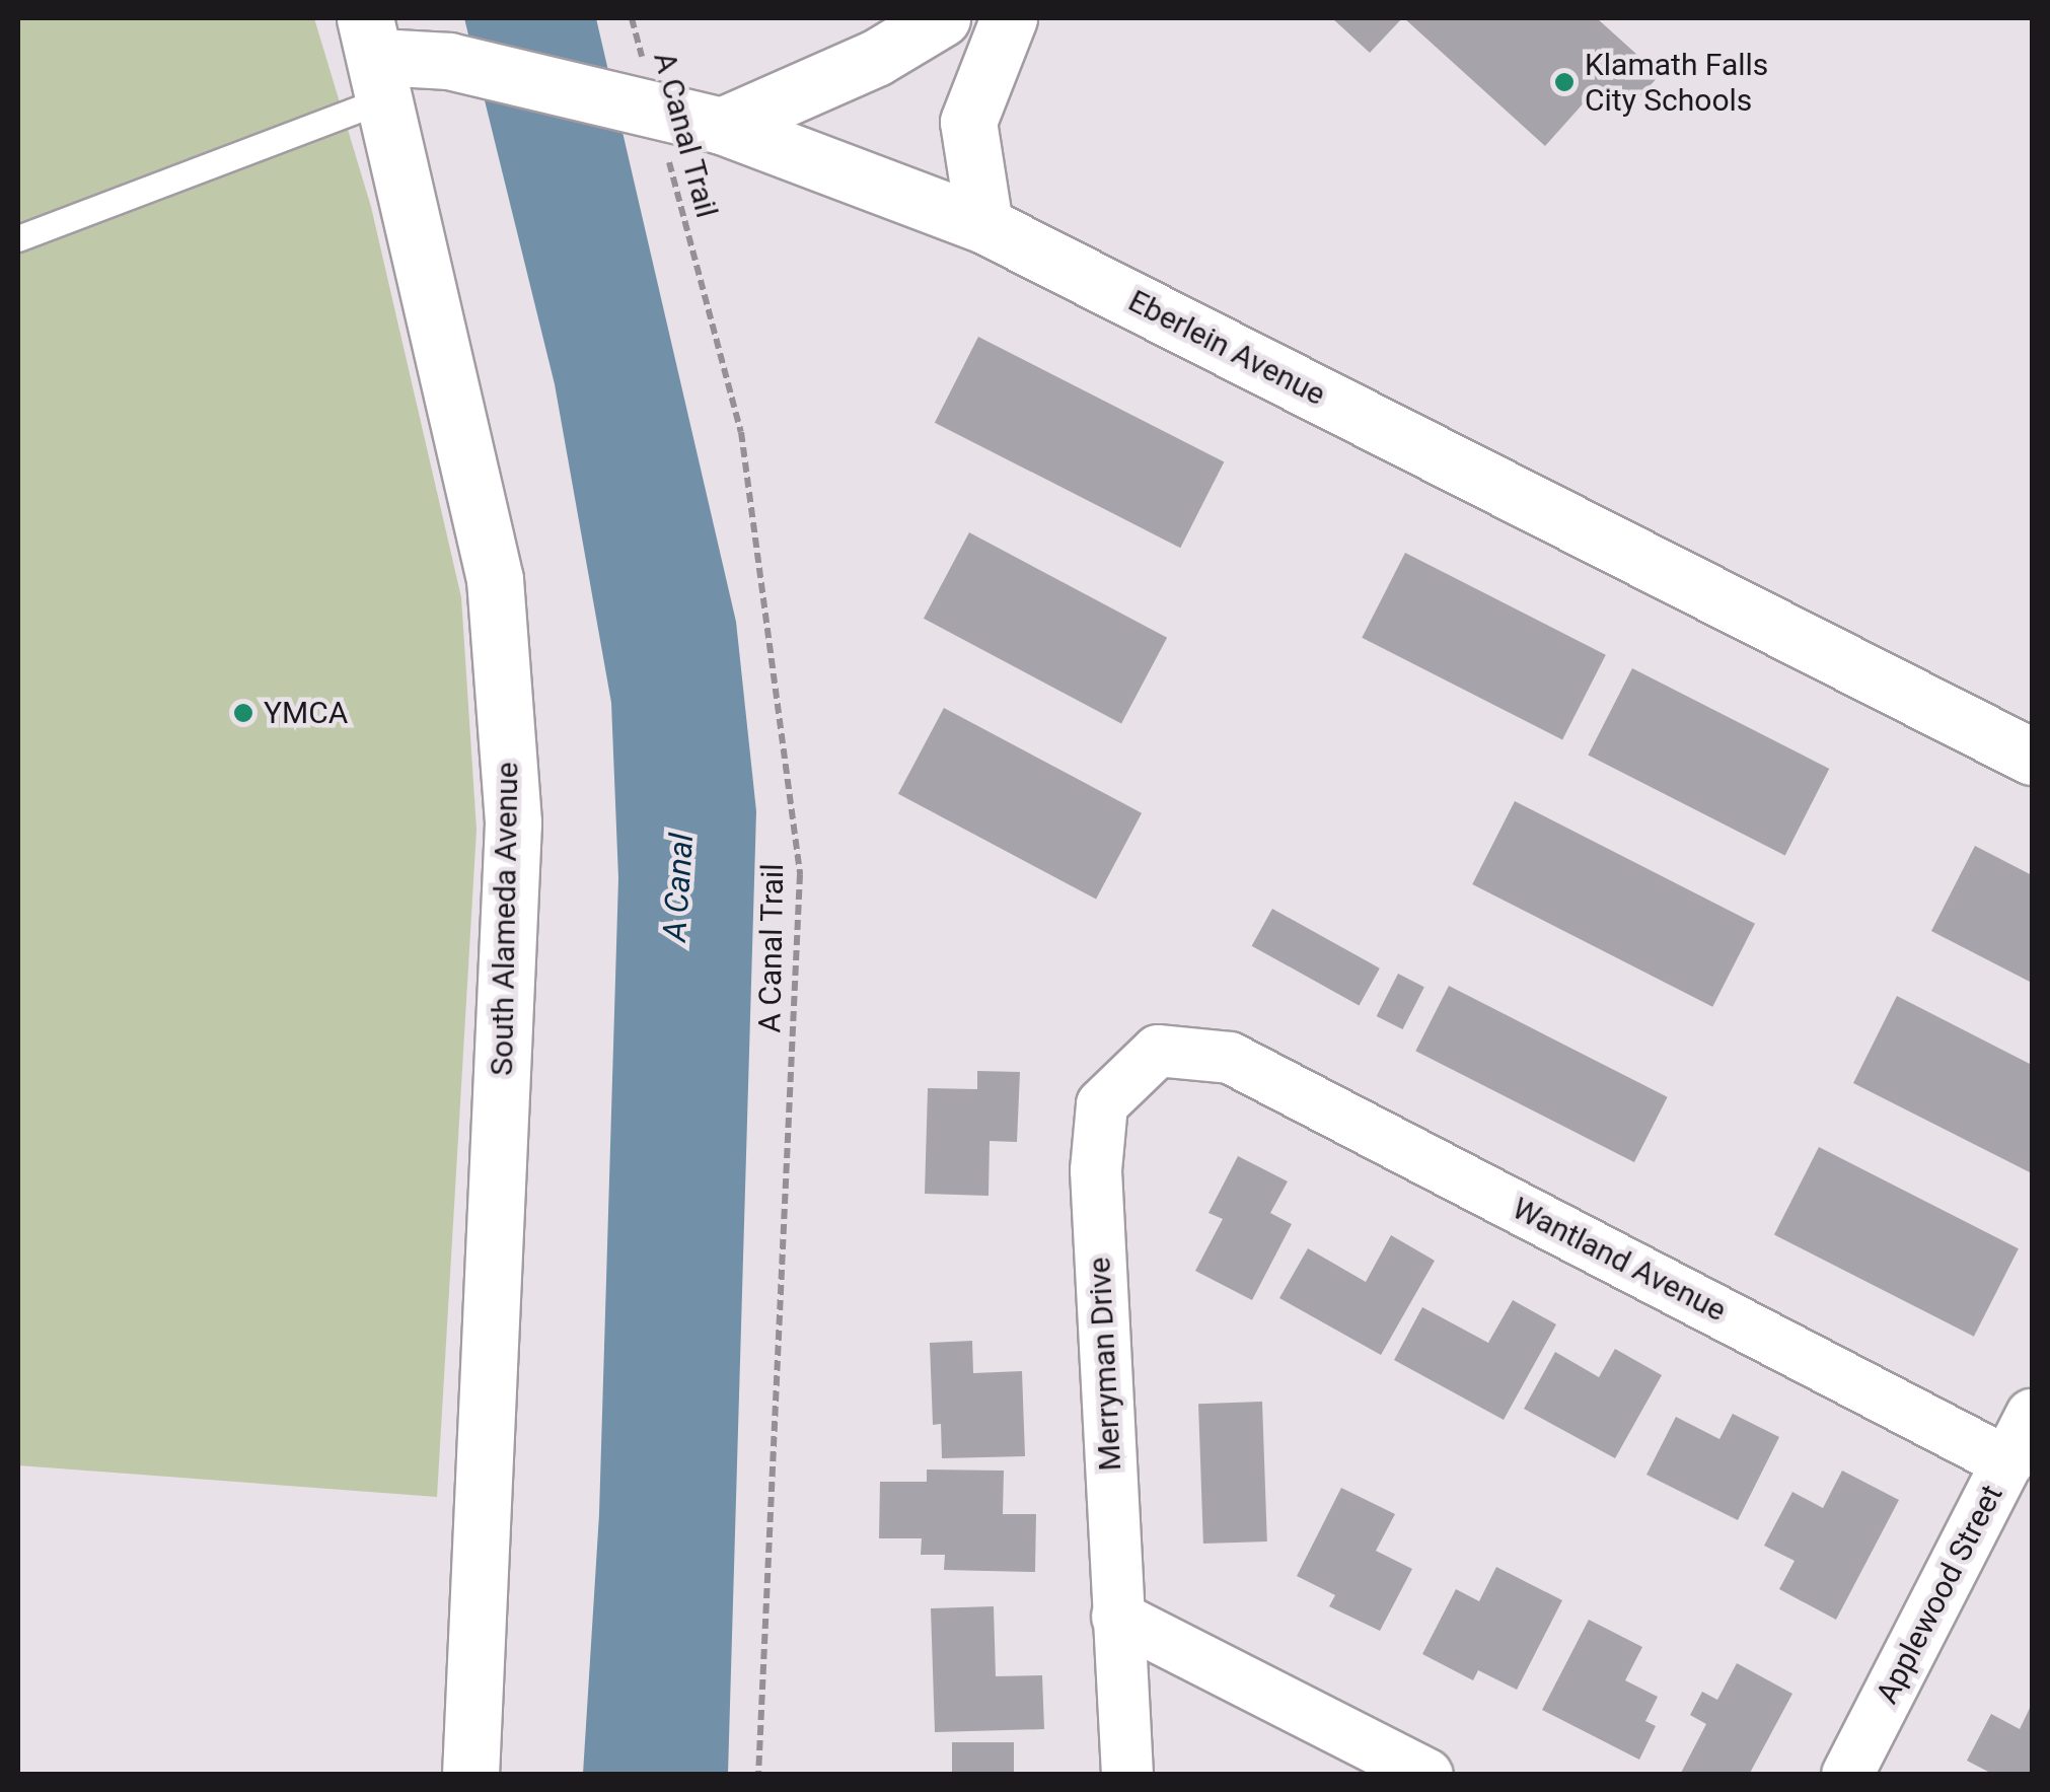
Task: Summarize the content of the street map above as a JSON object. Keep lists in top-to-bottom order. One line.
{"streets":{"street":["Eberlein Avenue","South Alameda Avenue","Wantland Avenue","Merryman Drive","Applewood Street"],"path":["A Canal Trail"]},"crossings":[["A Canal Trail","Eberlein Avenue"],["Eberlein Avenue","South Alameda Avenue"],["Wantland Avenue","Merryman Drive"],["Wantland Avenue","Applewood Street"]],"water":["A Canal"],"places":["Klamath Falls City Schools","YMCA"]}
